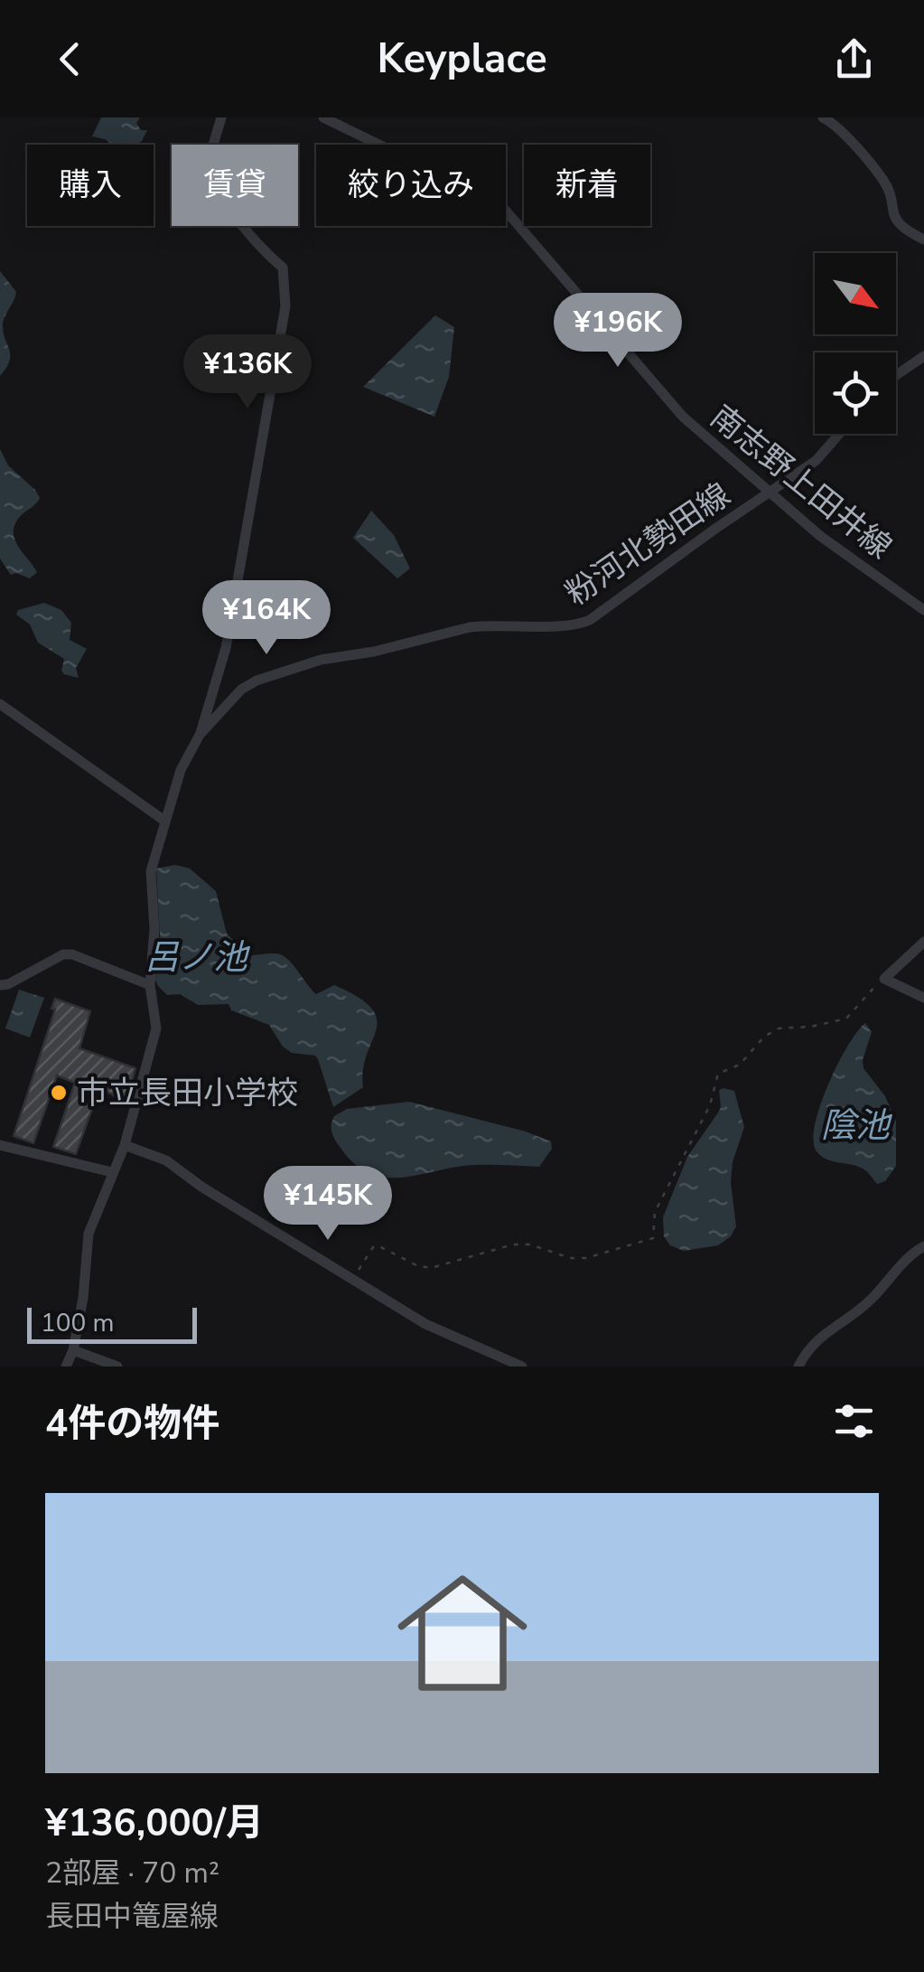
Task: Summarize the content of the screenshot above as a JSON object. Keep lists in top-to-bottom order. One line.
{"streets":{"street":["南志野上田井線","粉河北勢田線"]},"crossings":[["南志野上田井線","粉河北勢田線"]],"water":["呂ノ池","陰池"],"places":["市立長田小学校"],"scale_bar":"100 m","north":"bottom right","page":{"header":"Keyplace","chip":["購入","賃貸","絞り込み","新着"],"price":["¥196K","¥136K","¥164K","¥145K"],"scale":"100 m","heading":"4件の物件","list":[{"name":"¥136,000/月","note":"2部屋 · 70 m² · 長田中篭屋線"}]}}
